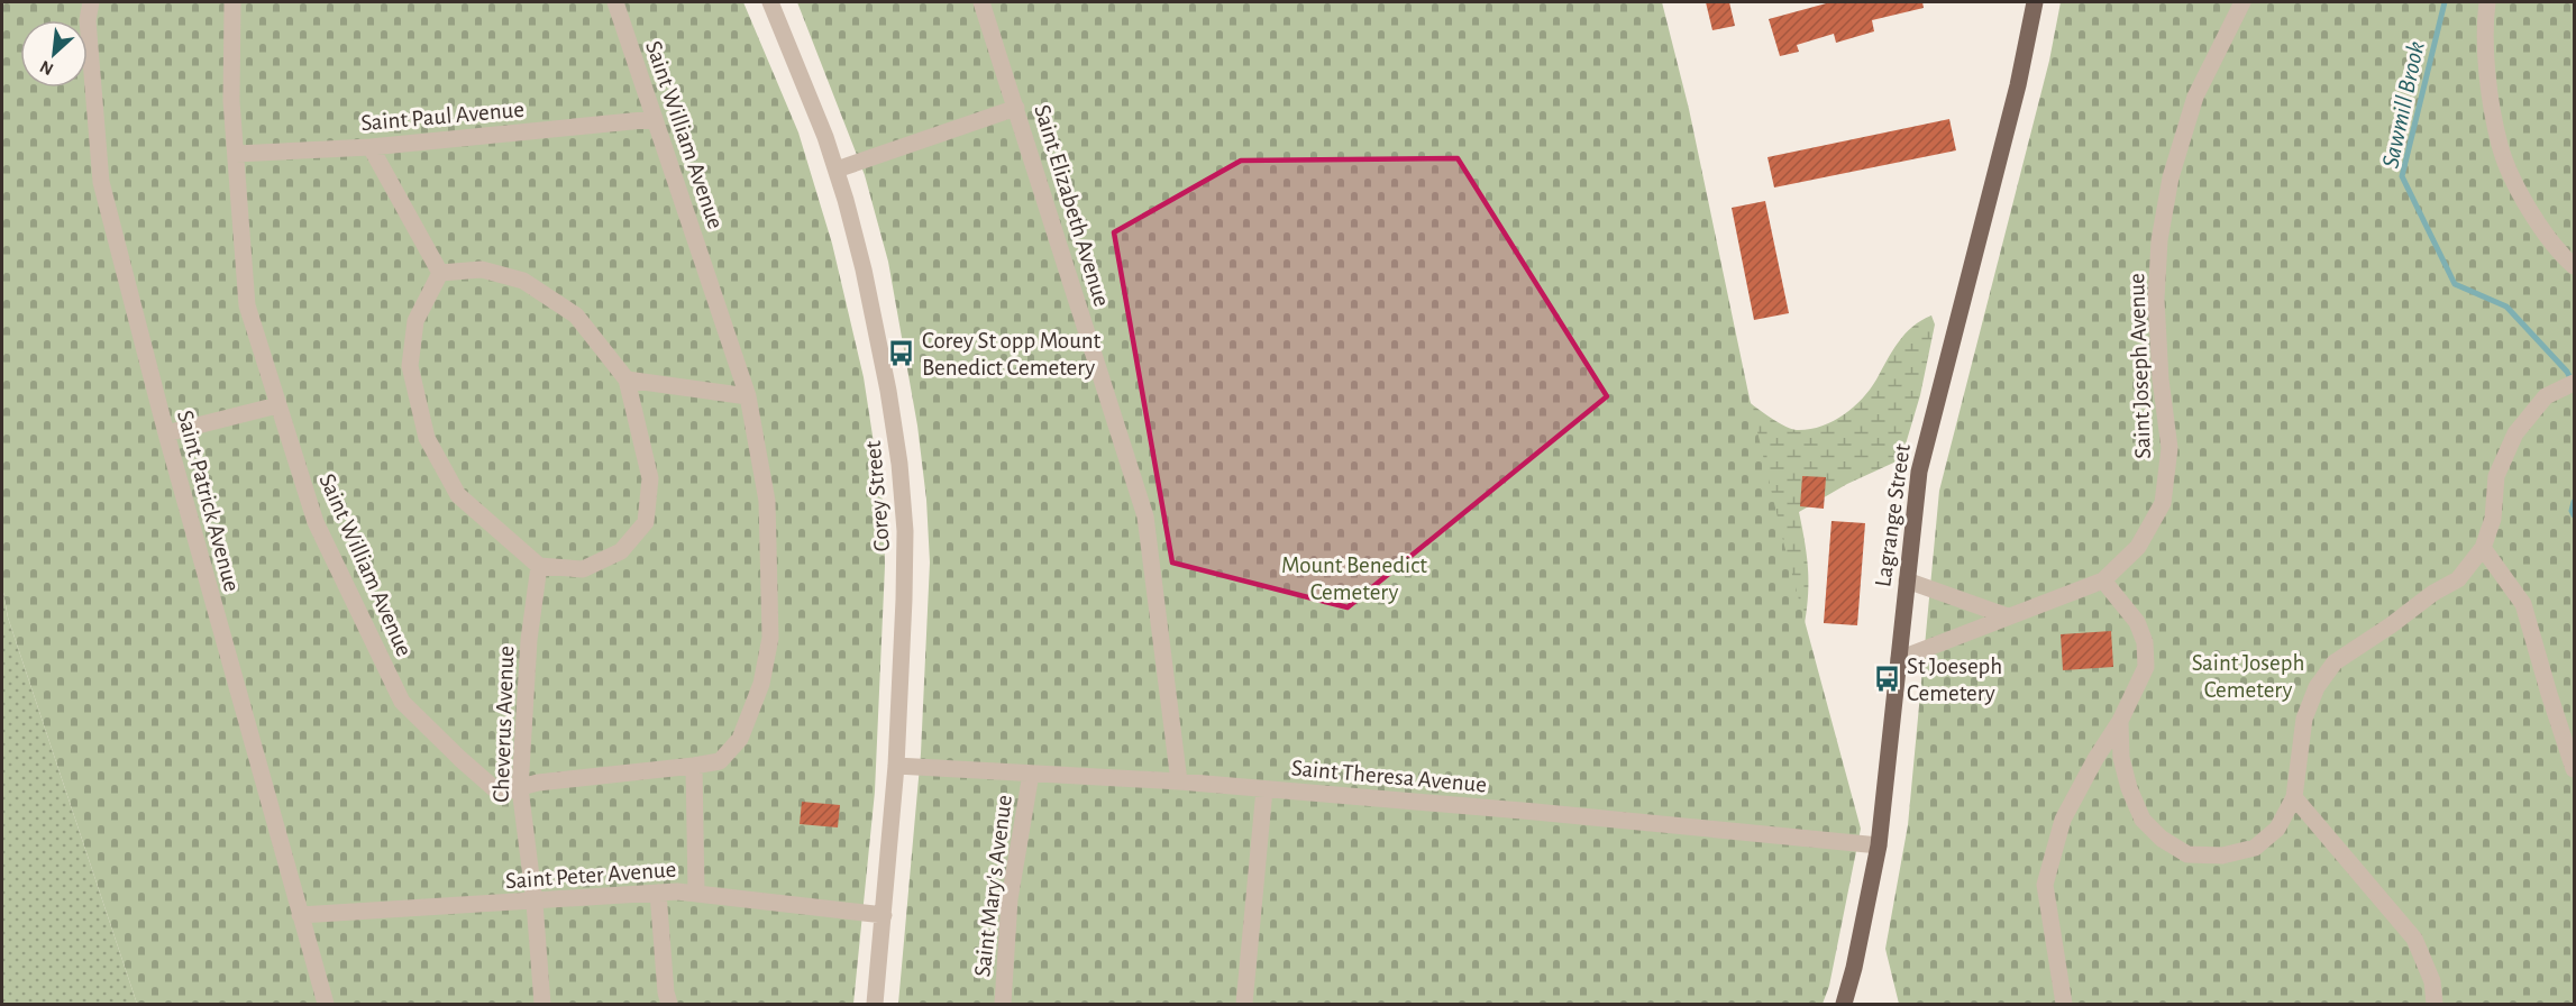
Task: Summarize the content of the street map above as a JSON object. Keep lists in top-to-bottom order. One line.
{"streets":{"main road":["Lagrange Street"],"street":["Saint Paul Avenue","Saint William Avenue","Saint Elizabeth Avenue","Saint Joseph Avenue","Corey Street","Saint Patrick Avenue","Cheverus Avenue","Saint Theresa Avenue","Saint Peter Avenue","Saint Mary's Avenue"]},"crossings":[["Saint Paul Avenue","Saint William Avenue"],["Saint William Avenue","Cheverus Avenue"],["Saint Elizabeth Avenue","Saint Theresa Avenue"],["Saint Joseph Avenue","Lagrange Street"],["Corey Street","Saint Theresa Avenue"],["Corey Street","Saint Peter Avenue"],["Saint Patrick Avenue","Saint Peter Avenue"],["Lagrange Street","Saint Theresa Avenue"],["Cheverus Avenue","Saint Peter Avenue"],["Saint Theresa Avenue","Saint Mary's Avenue"]],"water":["Sawmill Brook"],"parks":["Mount Benedict Cemetery","Saint Joseph Cemetery"],"places":{"bus stop":["Corey St opp Mount Benedict Cemetery","St Joeseph Cemetery"]},"north":"bottom left"}
